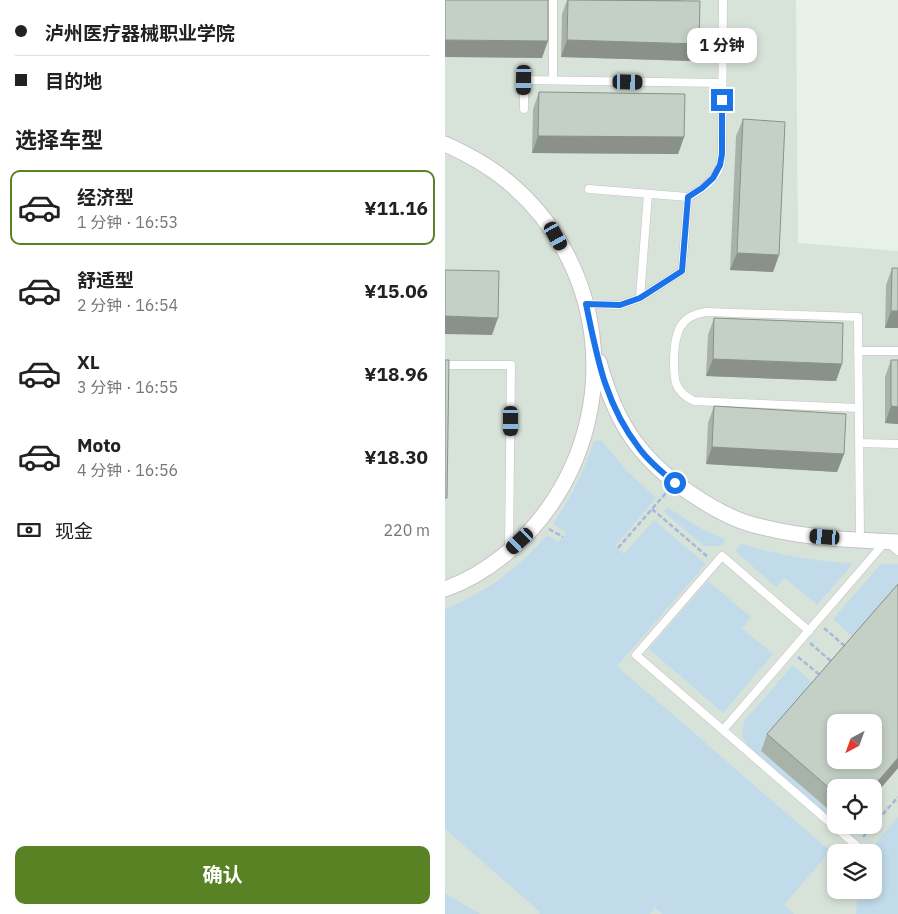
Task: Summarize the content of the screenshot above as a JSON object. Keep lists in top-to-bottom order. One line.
{"north":"bottom left","page":{"banner":["泸州医疗器械职业学院","目的地"],"bubble":"1 分钟","heading":"选择车型","list":[{"name":"经济型","note":"1 分钟 · 16:53","value":"¥11.16"},{"name":"舒适型","note":"2 分钟 · 16:54","value":"¥15.06"},{"name":"XL","note":"3 分钟 · 16:55","value":"¥18.96"},{"name":"Moto","note":"4 分钟 · 16:56","value":"¥18.30"}],"pay":["现金","220 m"],"buttons":"确认"}}
